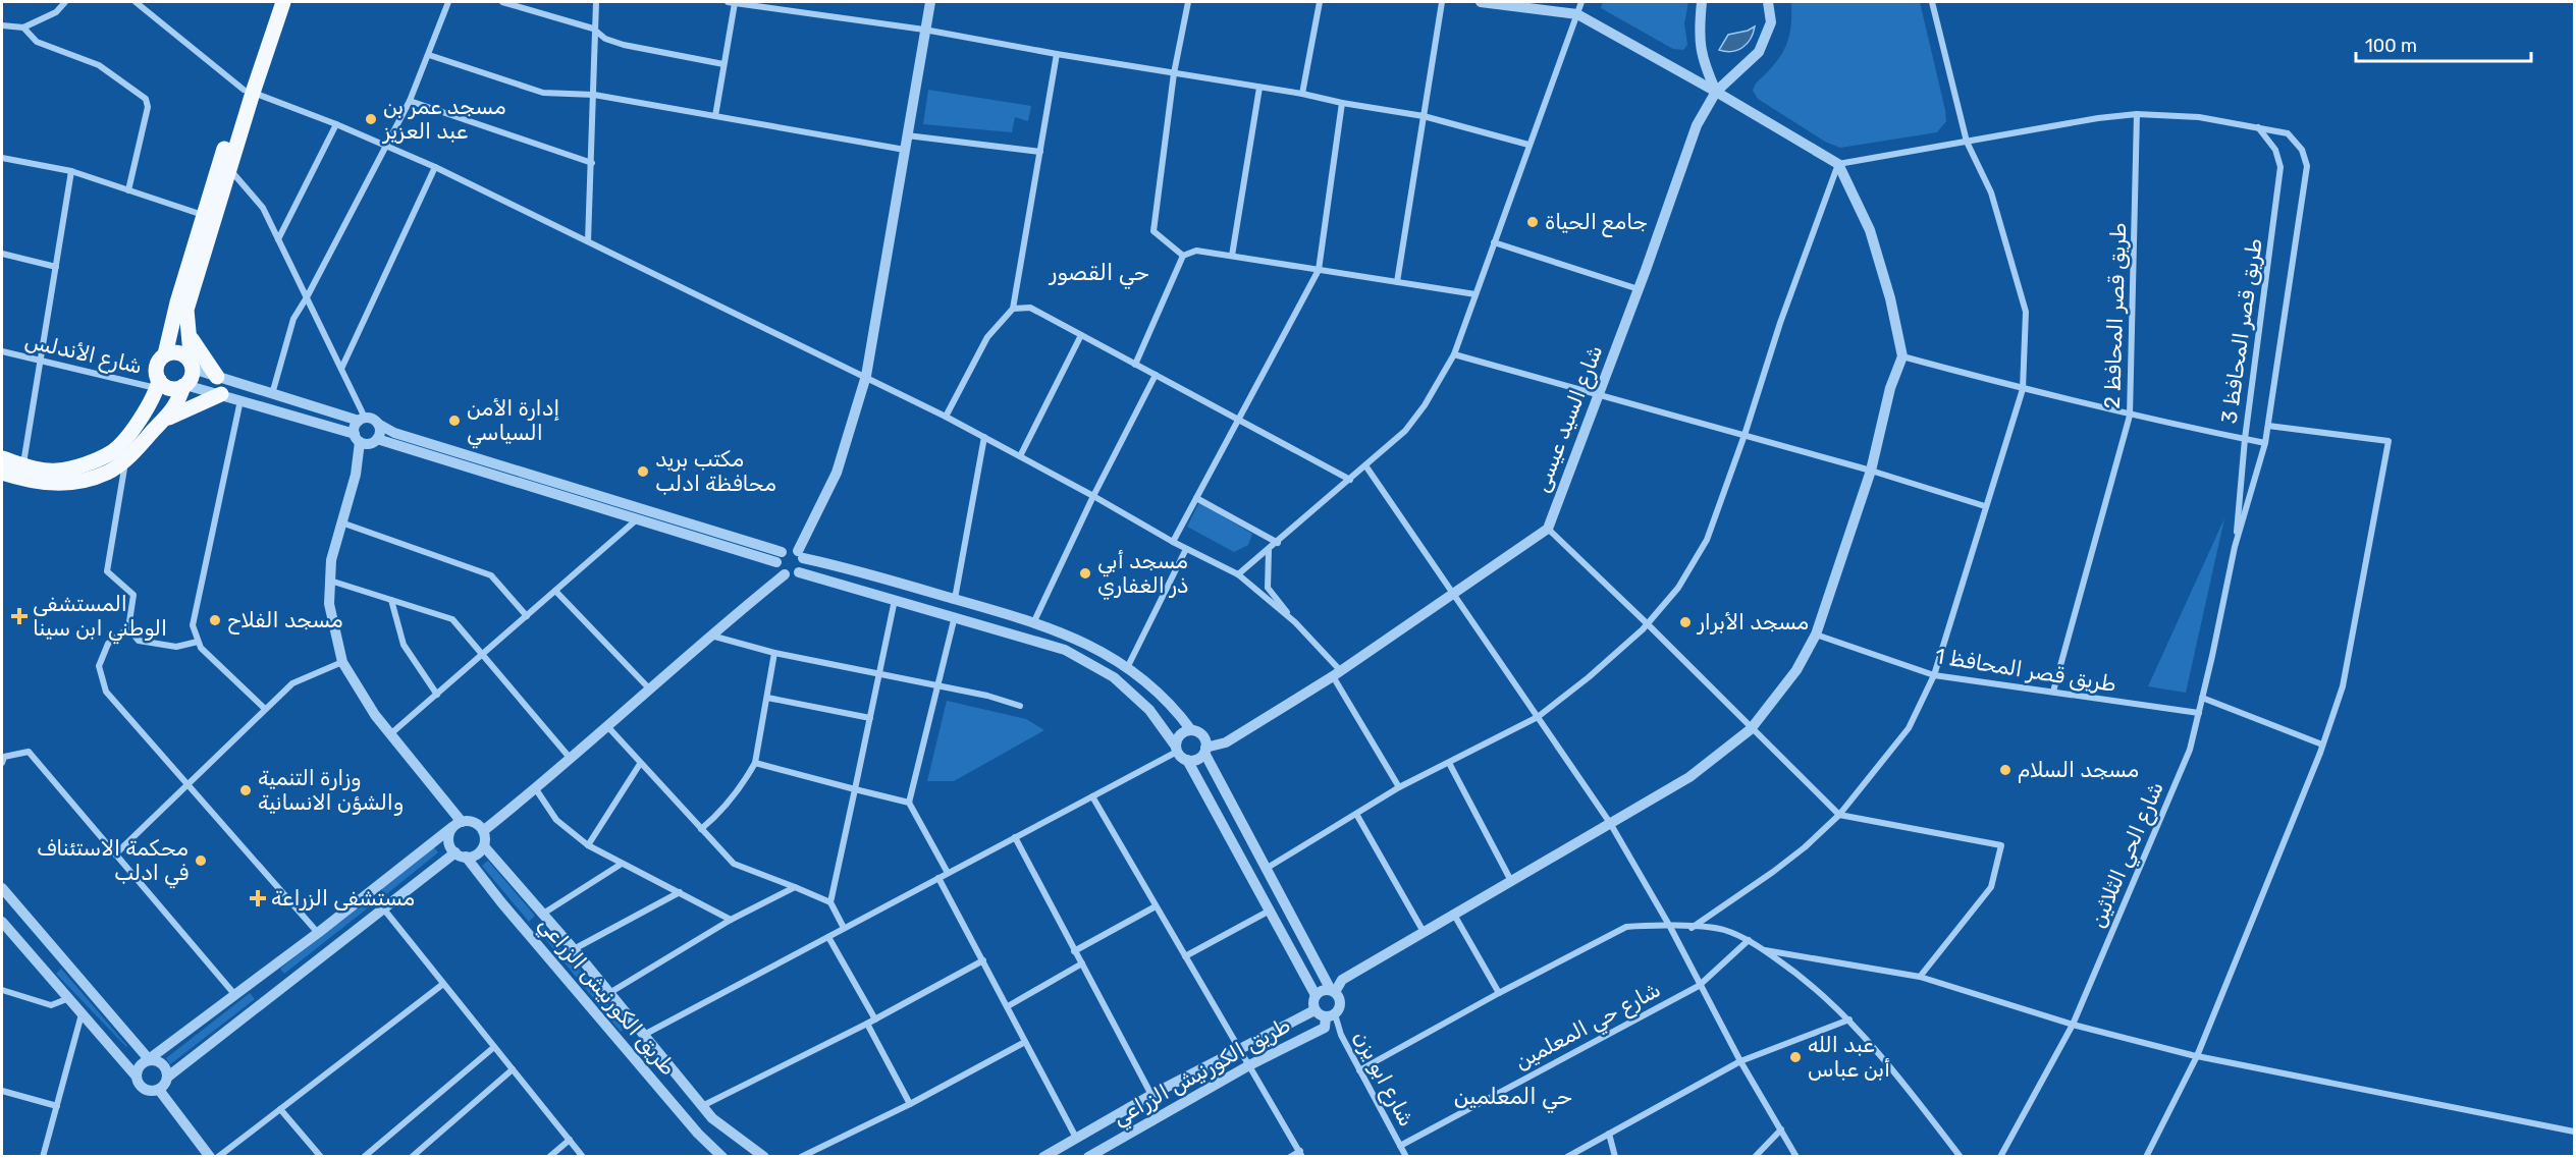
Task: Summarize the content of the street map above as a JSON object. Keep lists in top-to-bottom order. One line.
{"streets":{"street":["طريق قصر المحافظ 2","طريق قصر المحافظ 3","شارع الأندلس","شارع السيد عيسى","طريق قصر المحافظ 1","شارع الحي الثلاثين","طريق الكورنيش الزراعي","شارع حي المعلمين","شارع ابو يزن"]},"crossings":[["طريق قصر المحافظ 2","طريق قصر المحافظ 1"],["طريق قصر المحافظ 3","شارع الحي الثلاثين"],["طريق قصر المحافظ 1","شارع الحي الثلاثين"],["طريق الكورنيش الزراعي","شارع ابو يزن"],["شارع حي المعلمين","شارع ابو يزن"]],"districts":["حي القصور","حي المعلمين"],"places":{"other":["مسجد عمر بن عبد العزيز","جامع الحياة","إدارة الأمن السياسي","مكتب بريد محافظة ادلب","مسجد أبي ذر الغفاري","مسجد الفلاح","مسجد الأبرار","مسجد السلام","وزارة التنمية والشؤن الانسانية","محكمة الاستئناف في ادلب","عبد الله أبن عباس"],"health":["المستشفى الوطني ابن سينا","مستشفى الزراعة"]},"scale_bar":"100 m"}
